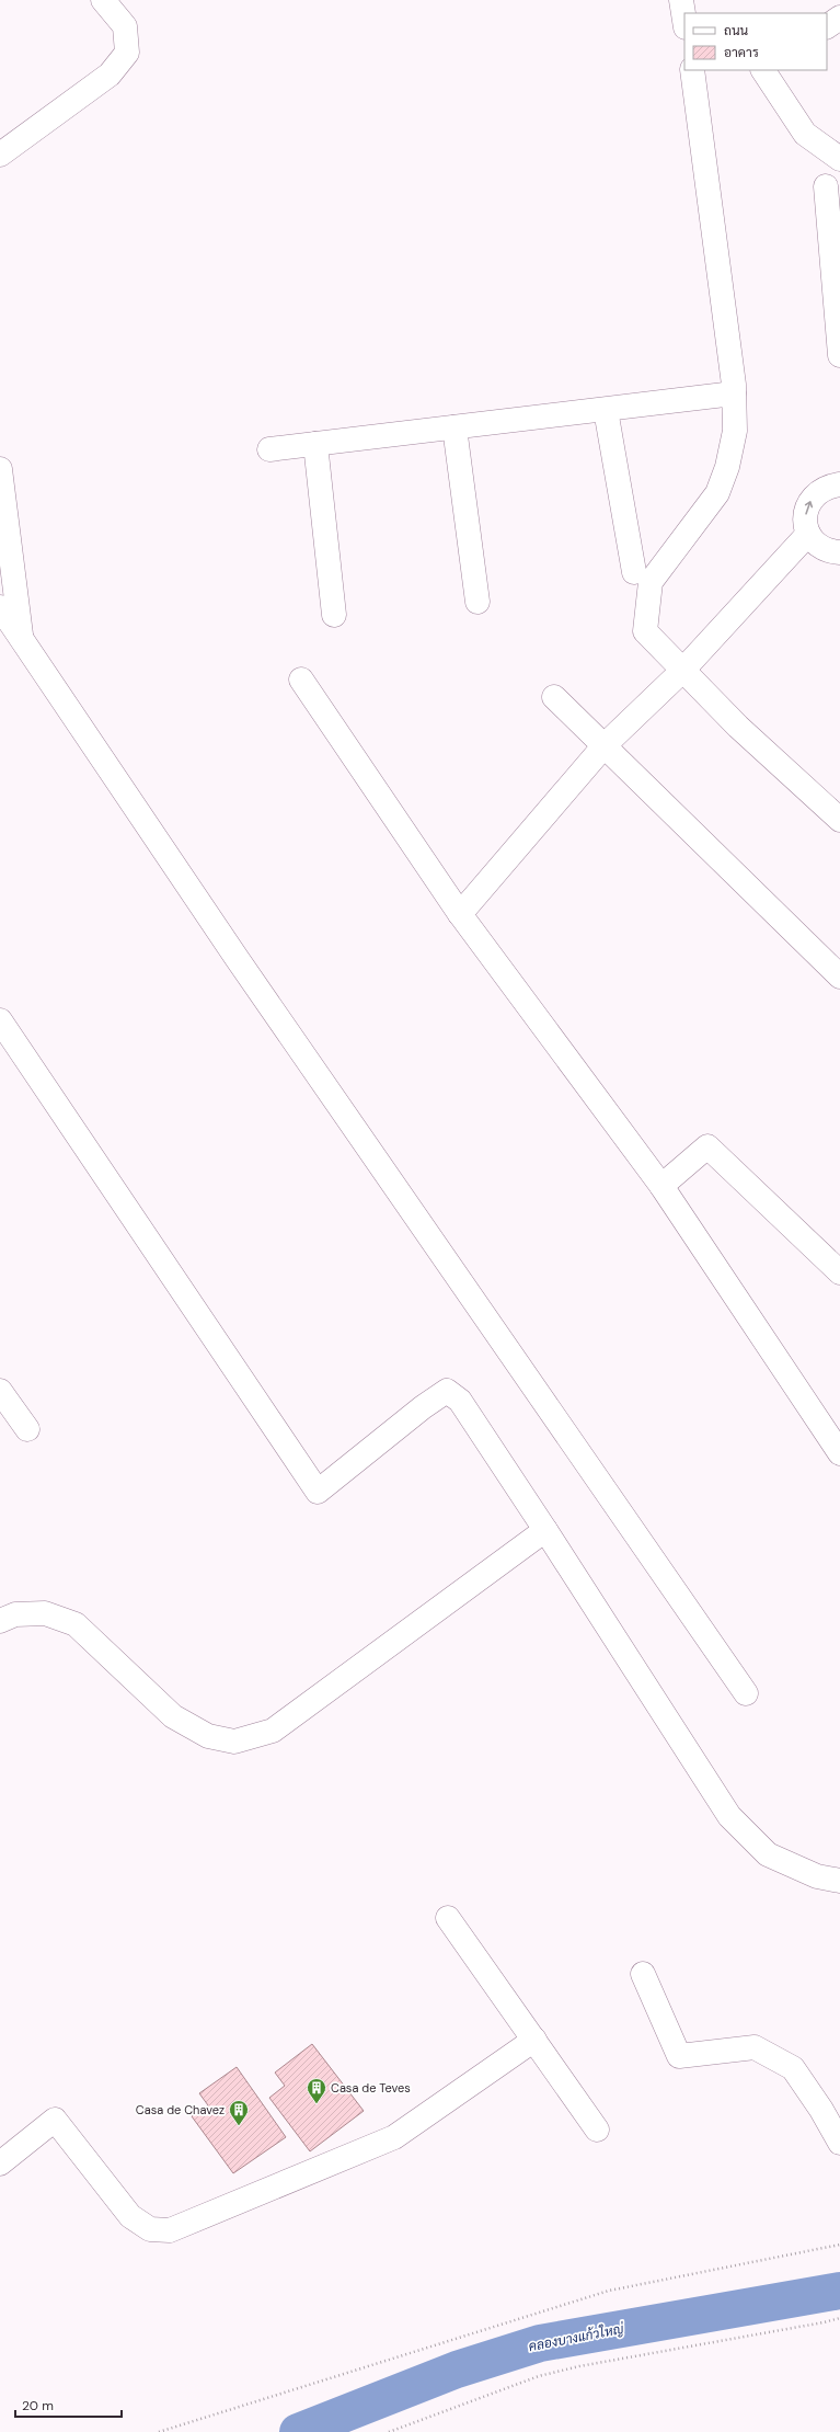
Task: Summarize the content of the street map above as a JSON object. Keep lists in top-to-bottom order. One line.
{"water":["คลองบางแก้วใหญ่"],"places":{"building":["Casa de Teves","Casa de Chavez"]},"legend":["ถนน","อาคาร"],"scale_bar":"20 m"}
